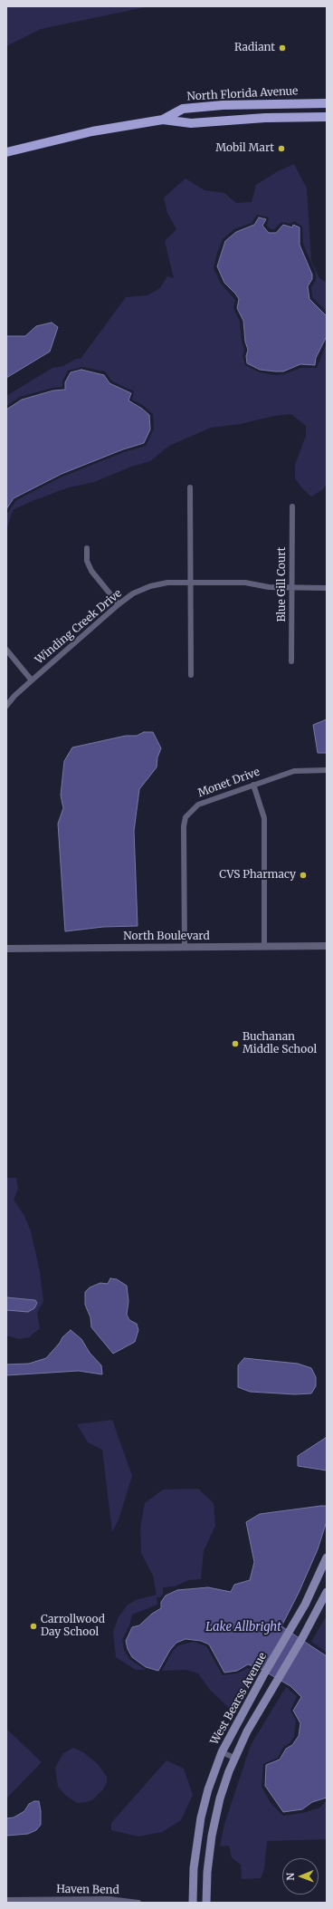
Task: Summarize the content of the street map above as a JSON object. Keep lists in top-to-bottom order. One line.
{"streets":{"main road":["North Florida Avenue","West Bearss Avenue"],"street":["Blue Gill Court","Winding Creek Drive","Monet Drive","North Boulevard","Haven Bend"]},"crossings":[["Blue Gill Court","Winding Creek Drive"],["Monet Drive","North Boulevard"]],"water":["Lake Allbright"],"places":["Radiant","Mobil Mart","CVS Pharmacy","Buchanan Middle School","Carrollwood Day School"],"north":"left"}
